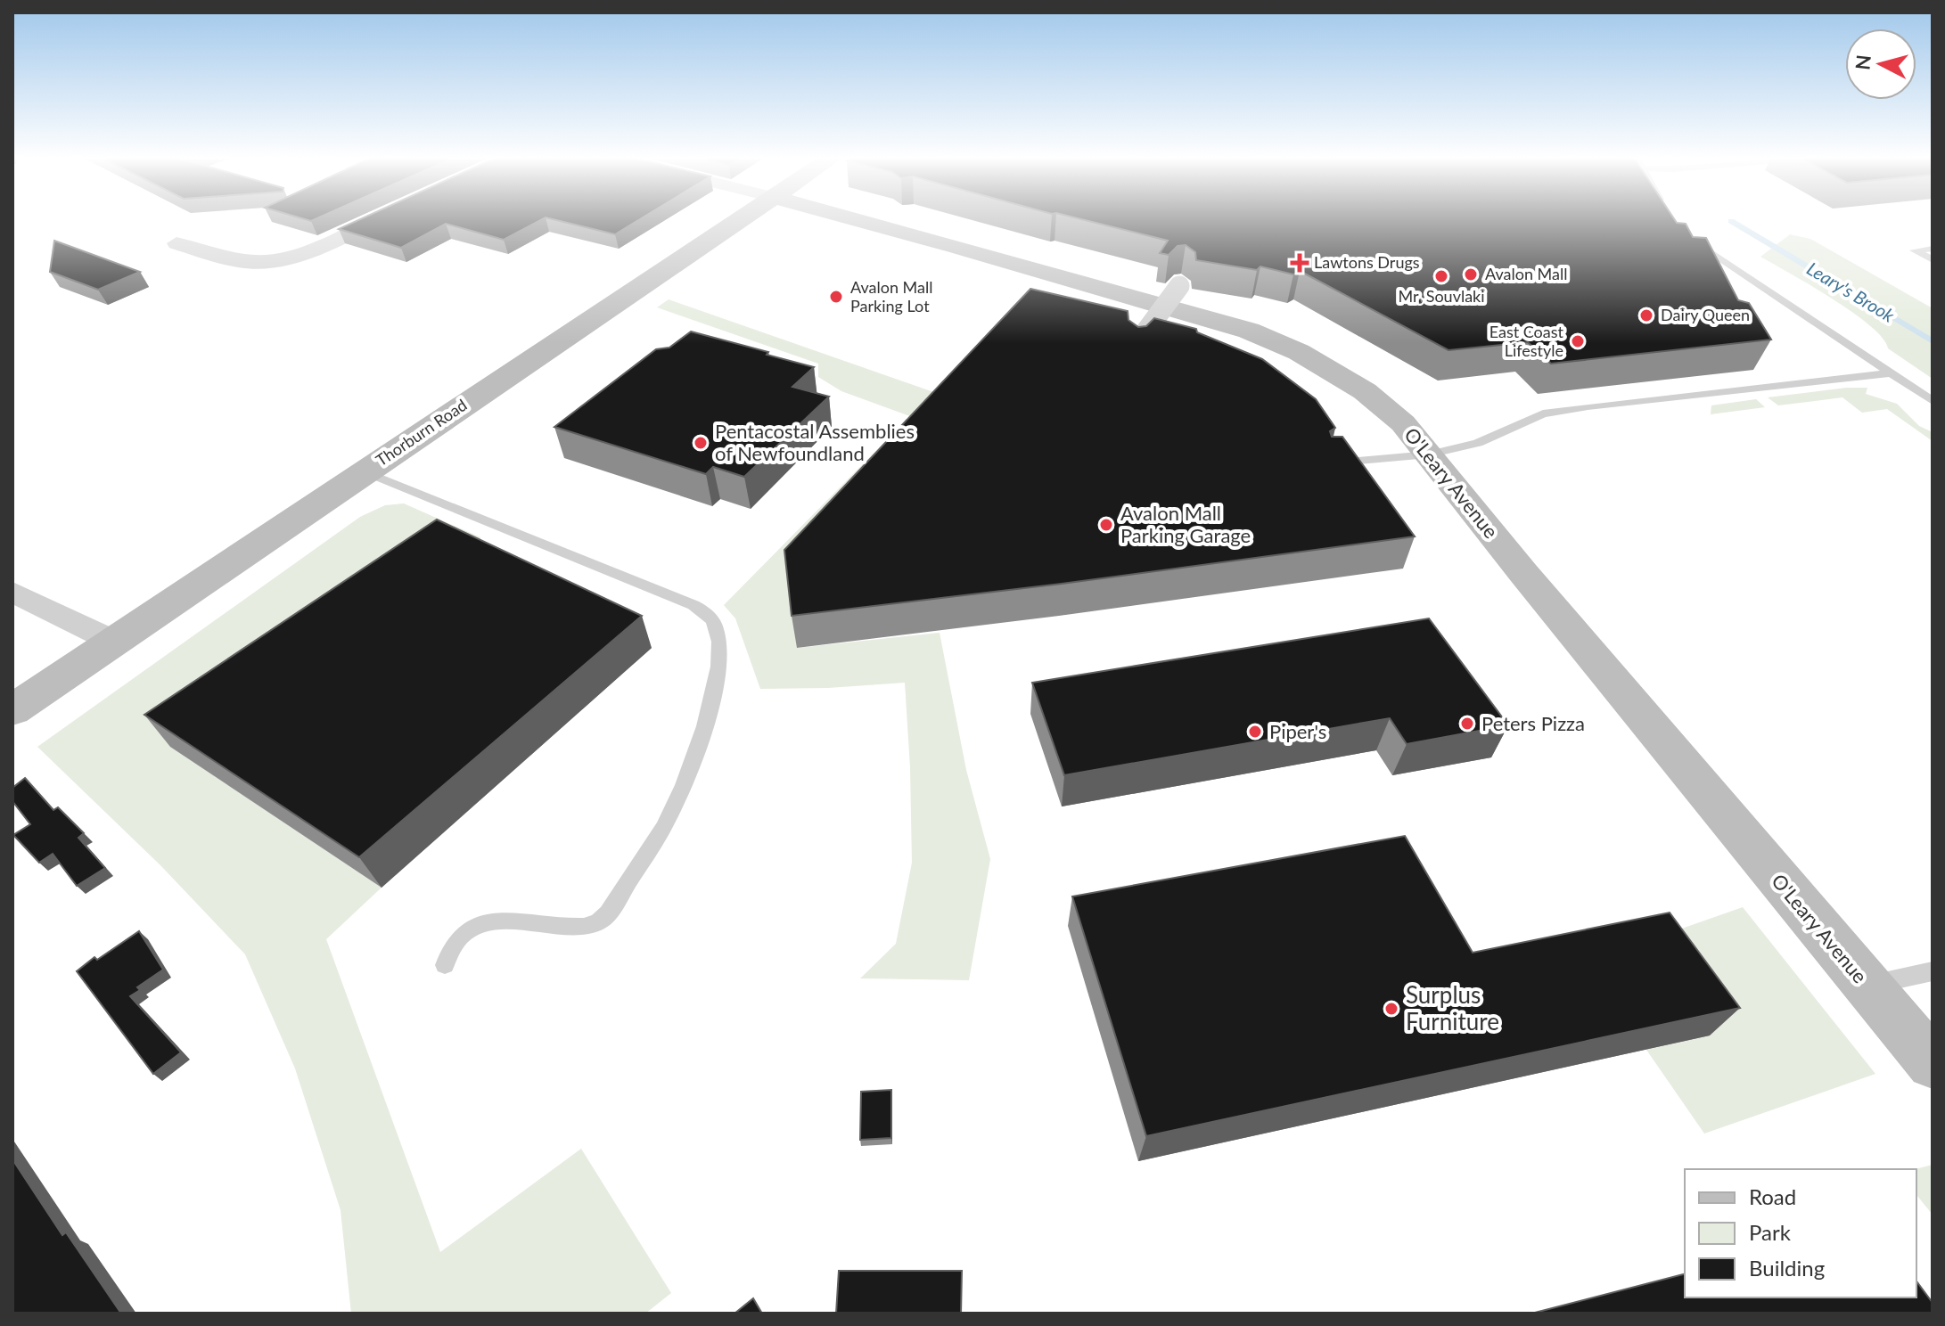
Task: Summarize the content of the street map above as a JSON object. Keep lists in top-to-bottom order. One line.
{"streets":{"street":["Thorburn Road","O'Leary Avenue"]},"water":["Leary's Brook"],"places":{"health":["Lawtons Drugs"],"other":["Avalon Mall","Mr. Souvlaki","Avalon Mall Parking Lot","Dairy Queen","East Coast Lifestyle","Pentacostal Assemblies of Newfoundland","Avalon Mall Parking Garage","Peters Pizza","Piper's","Surplus Furniture"]},"legend":["Road","Park","Building"],"north":"left"}
